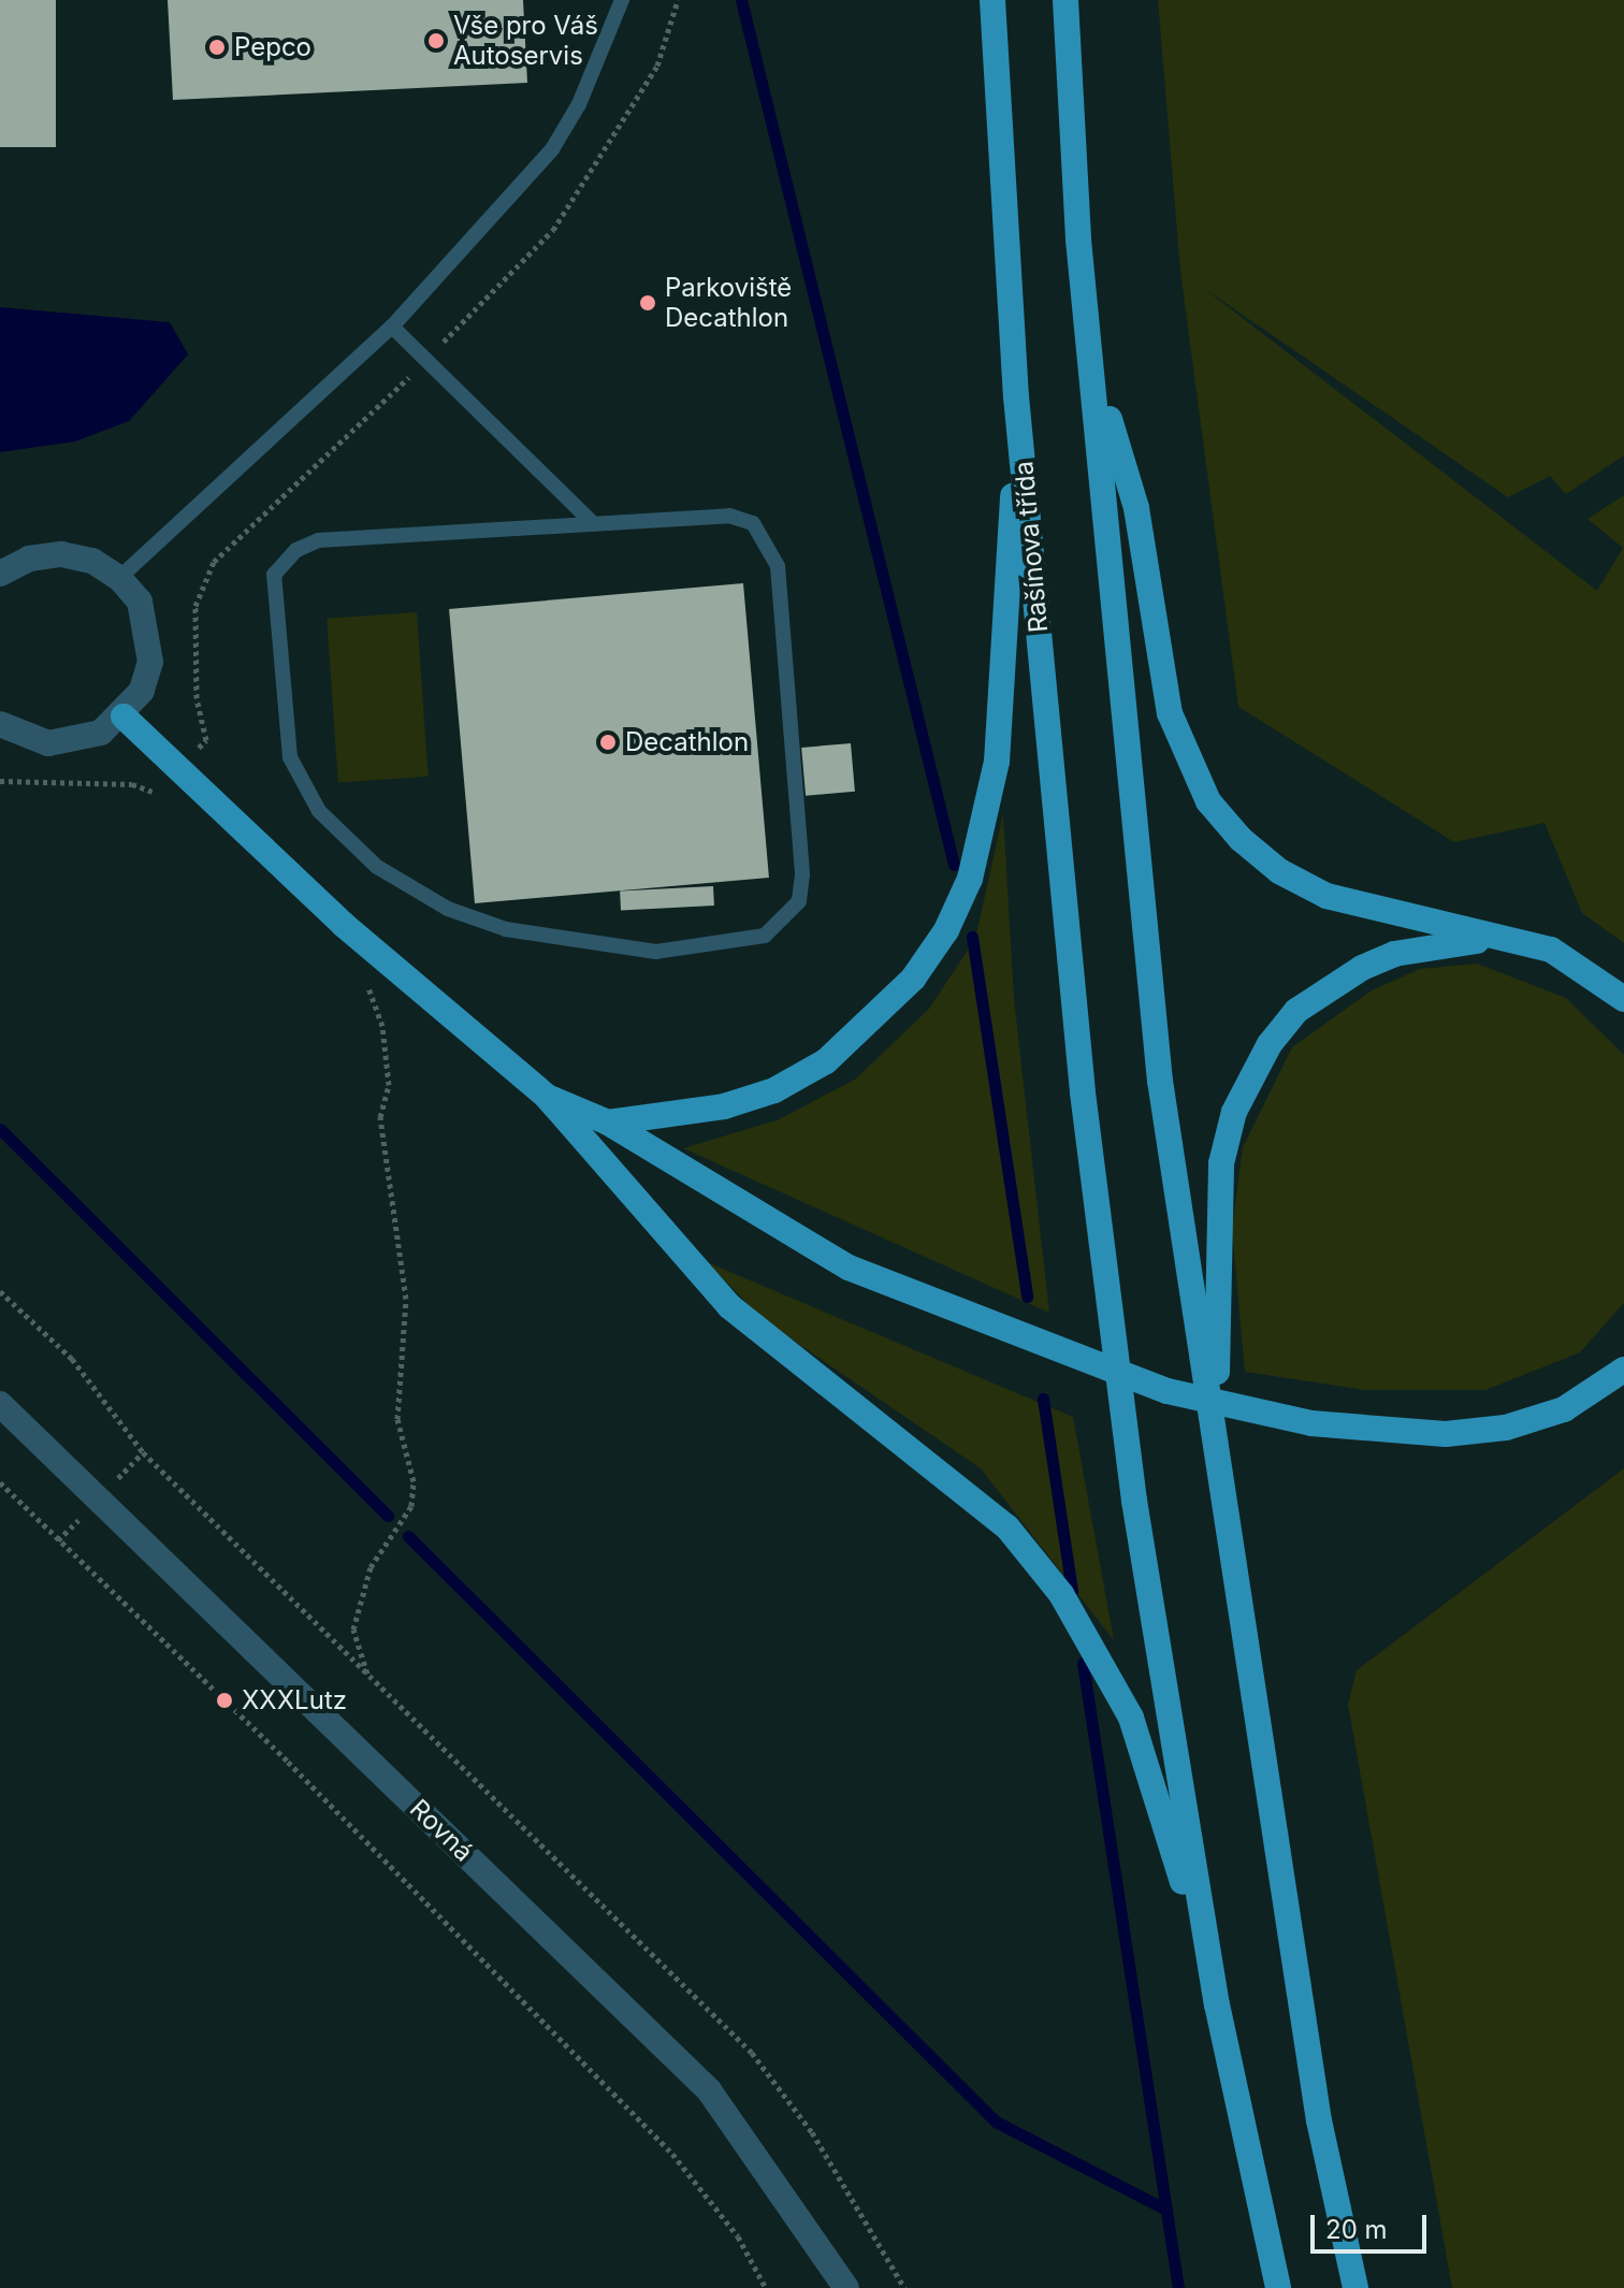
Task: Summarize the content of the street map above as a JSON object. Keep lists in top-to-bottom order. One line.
{"streets":{"main road":["Rašínova třída"],"street":["Rovná"]},"places":["Vše pro Váš Autoservis","Pepco","Parkoviště Decathlon","Decathlon","XXXLutz"],"scale_bar":"20 m"}
